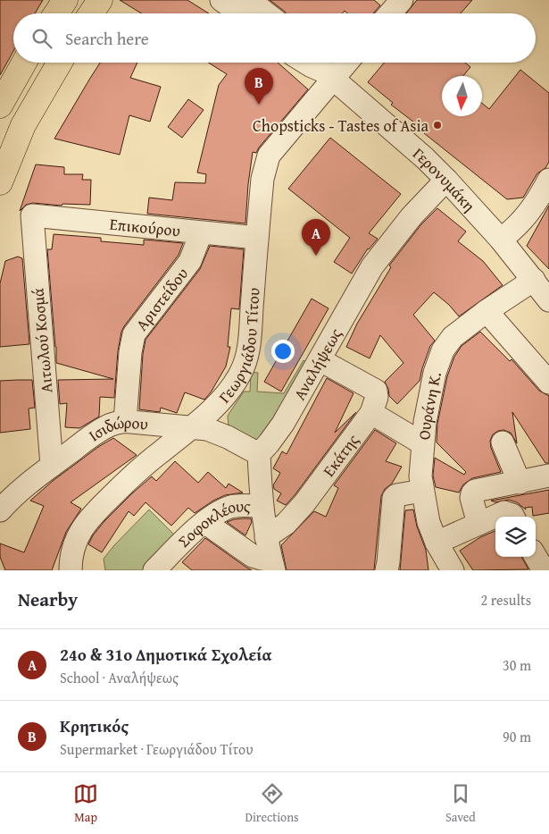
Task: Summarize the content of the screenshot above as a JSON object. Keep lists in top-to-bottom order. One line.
{"streets":{"street":["Γερονυμάκη","Επικούρου","Αριστείδου","Αιτωλού Κοσμά","Γεωργιάδου Τίτου","Αναλήψεως","Ουράνη Κ.","Ισιδώρου","Εκάτης","Σοφοκλέους"]},"crossings":[["Γερονυμάκη","Γεωργιάδου Τίτου"],["Γερονυμάκη","Αναλήψεως"],["Γερονυμάκη","Ουράνη Κ."],["Επικούρου","Αριστείδου"],["Επικούρου","Αιτωλού Κοσμά"],["Επικούρου","Γεωργιάδου Τίτου"],["Αριστείδου","Ισιδώρου"],["Αιτωλού Κοσμά","Ισιδώρου"],["Γεωργιάδου Τίτου","Ισιδώρου"],["Αναλήψεως","Ισιδώρου"]],"places":["Chopsticks - Tastes of Asia"],"north":"bottom","page":{"search":"Search here","pins":["B","A"],"heading":["Nearby","2 results"],"list":[{"mark":"A","name":"24ο & 31ο Δημοτικά Σχολεία","note":"School · Αναλήψεως","value":"30 m"},{"mark":"B","name":"Κρητικός","note":"Supermarket · Γεωργιάδου Τίτου","value":"90 m"}],"nav":["Map","Directions","Saved"]}}
